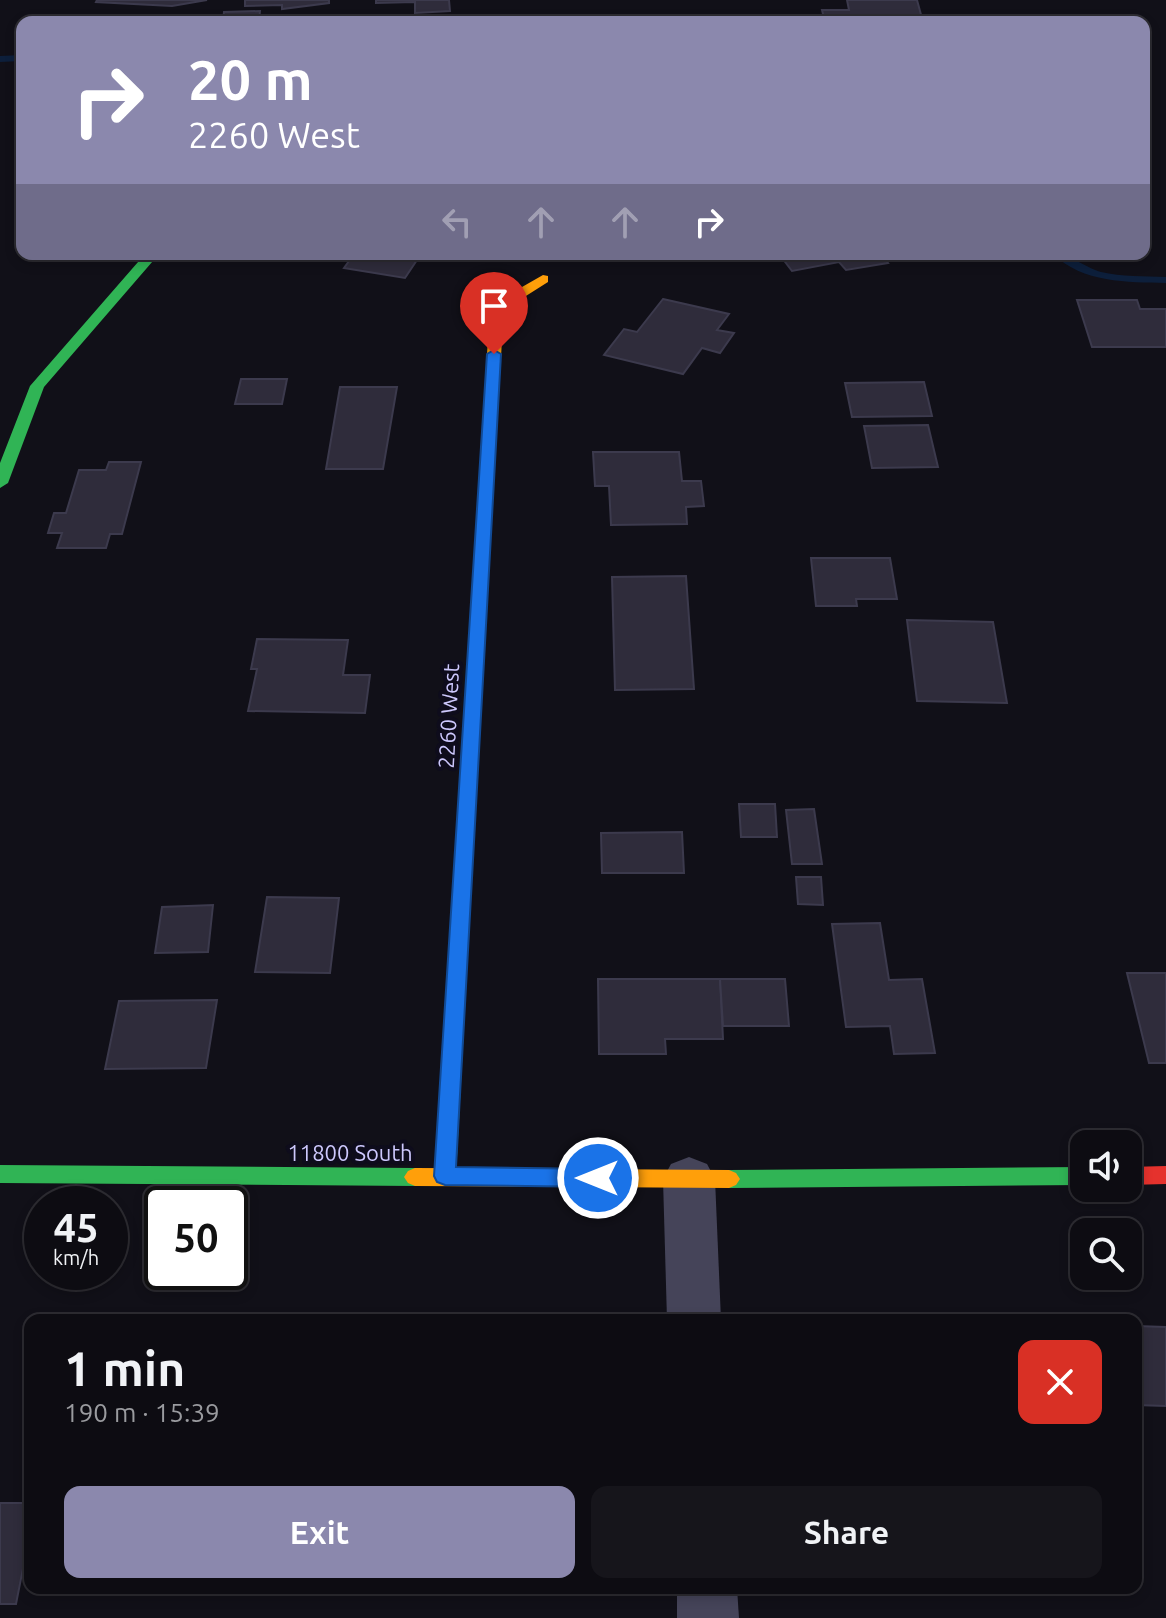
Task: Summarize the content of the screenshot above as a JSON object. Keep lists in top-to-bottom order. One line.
{"streets":{"street":["2260 West","11800 South"]},"crossings":[["2260 West","11800 South"]],"page":{"turn":["20 m","2260 West"],"speed":"45 km/h","limit":"50","heading":["1 min","190 m · 15:39"],"buttons":["Exit","Share"]}}
